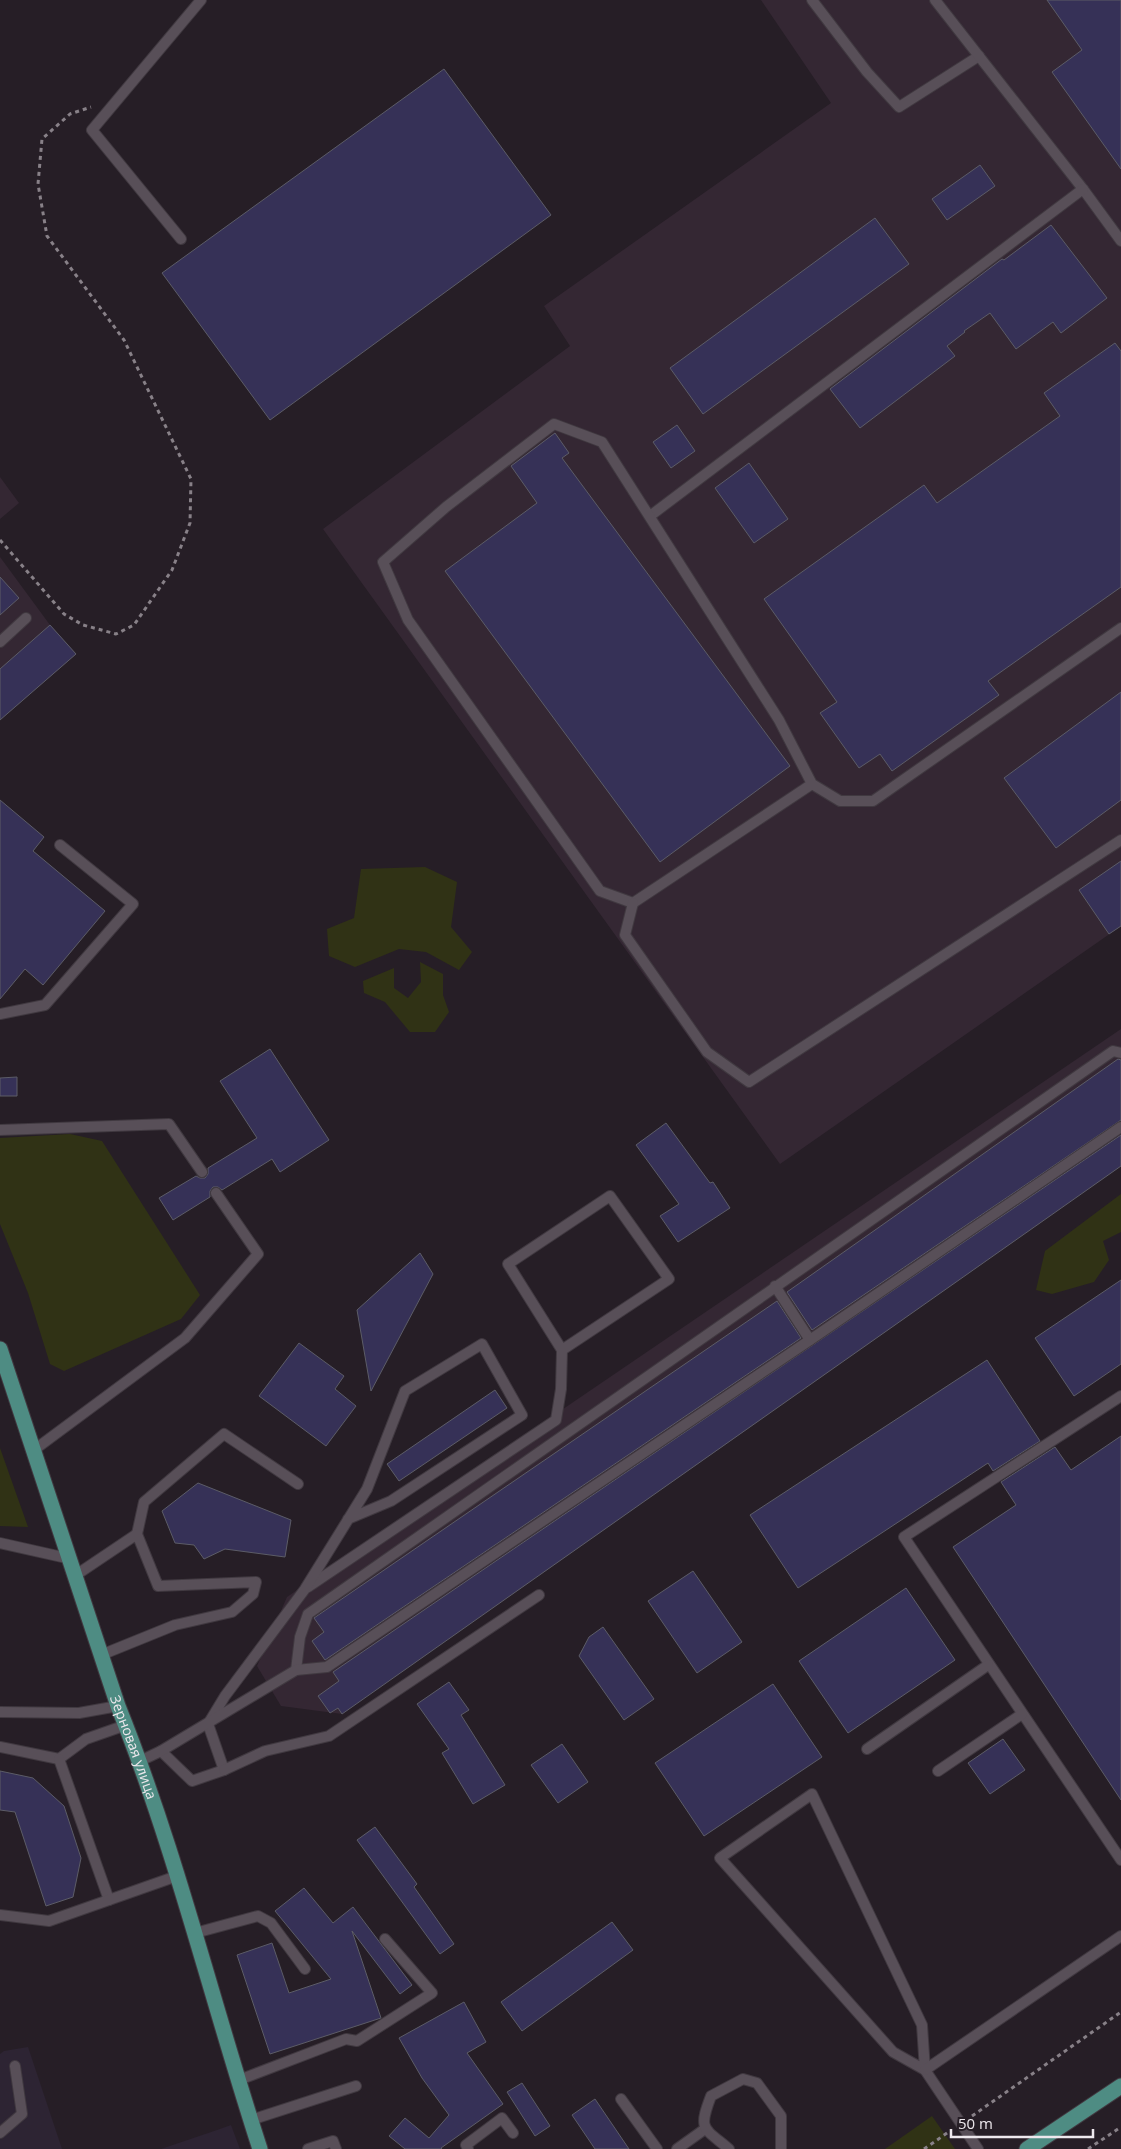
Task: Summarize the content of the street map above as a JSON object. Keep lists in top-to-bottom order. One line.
{"streets":{"main road":["Зерновая улица"]},"scale_bar":"50 m"}
